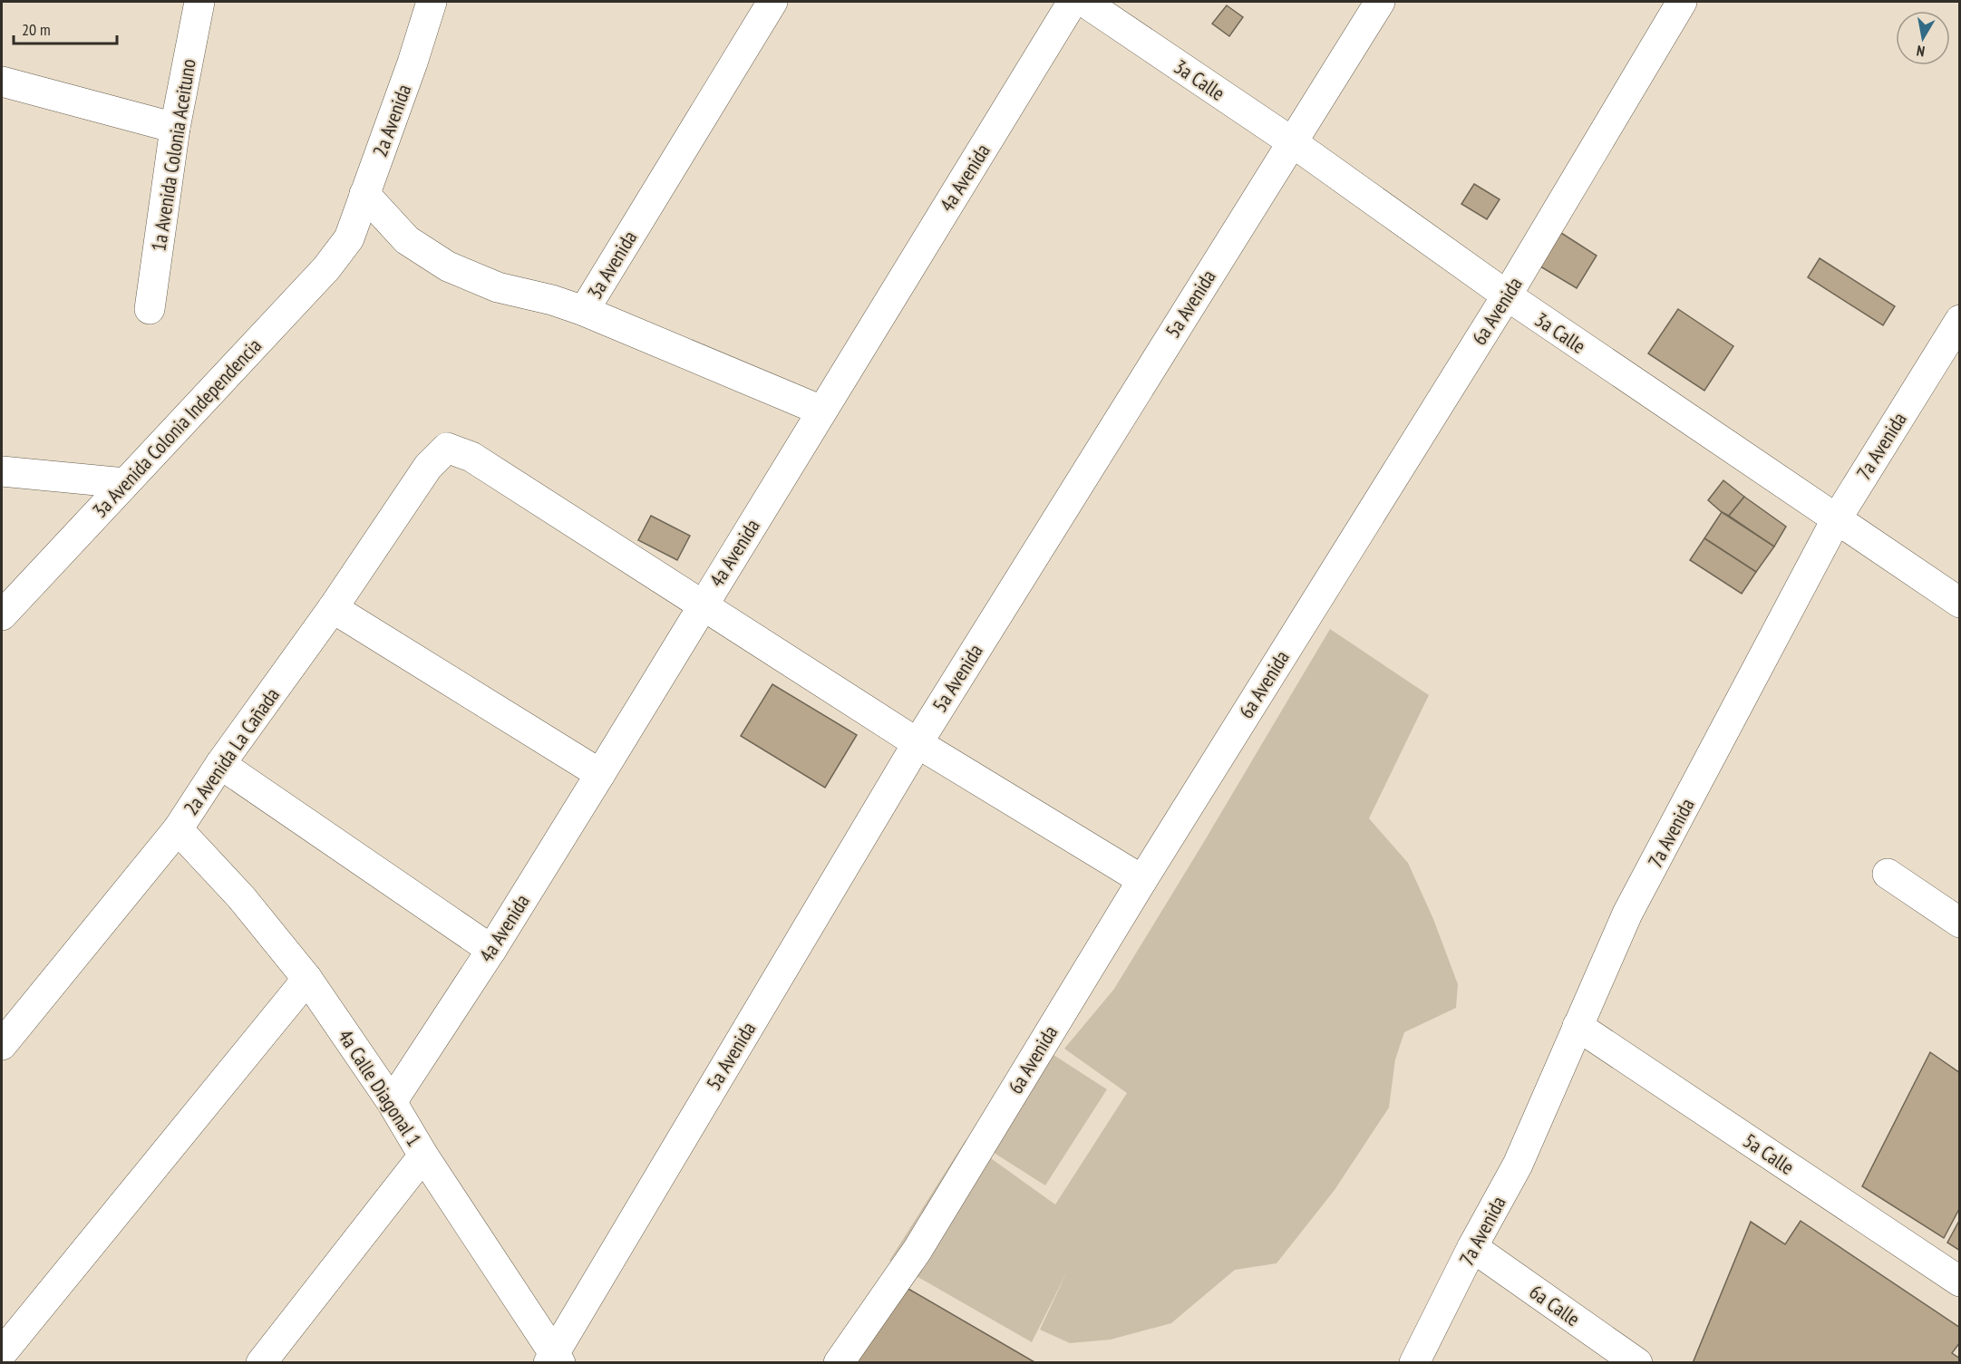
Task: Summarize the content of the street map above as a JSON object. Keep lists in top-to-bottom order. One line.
{"streets":{"street":["3a Calle","2a Avenida","1a Avenida Colonia Aceituno","4a Avenida","3a Avenida","5a Avenida","6a Avenida","3a Avenida Colonia Independencia","7a Avenida","2a Avenida La Cañada","4a Calle Diagonal 1","5a Calle","6a Calle"]},"crossings":[["3a Calle","5a Avenida"],["3a Calle","6a Avenida"],["3a Calle","7a Avenida"],["2a Avenida","3a Avenida"],["2a Avenida","3a Avenida Colonia Independencia"],["4a Avenida","2a Avenida La Cañada"],["4a Avenida","4a Calle Diagonal 1"],["5a Avenida","4a Calle Diagonal 1"],["7a Avenida","5a Calle"],["7a Avenida","6a Calle"],["2a Avenida La Cañada","4a Calle Diagonal 1"]],"scale_bar":"20 m","north":"bottom"}
